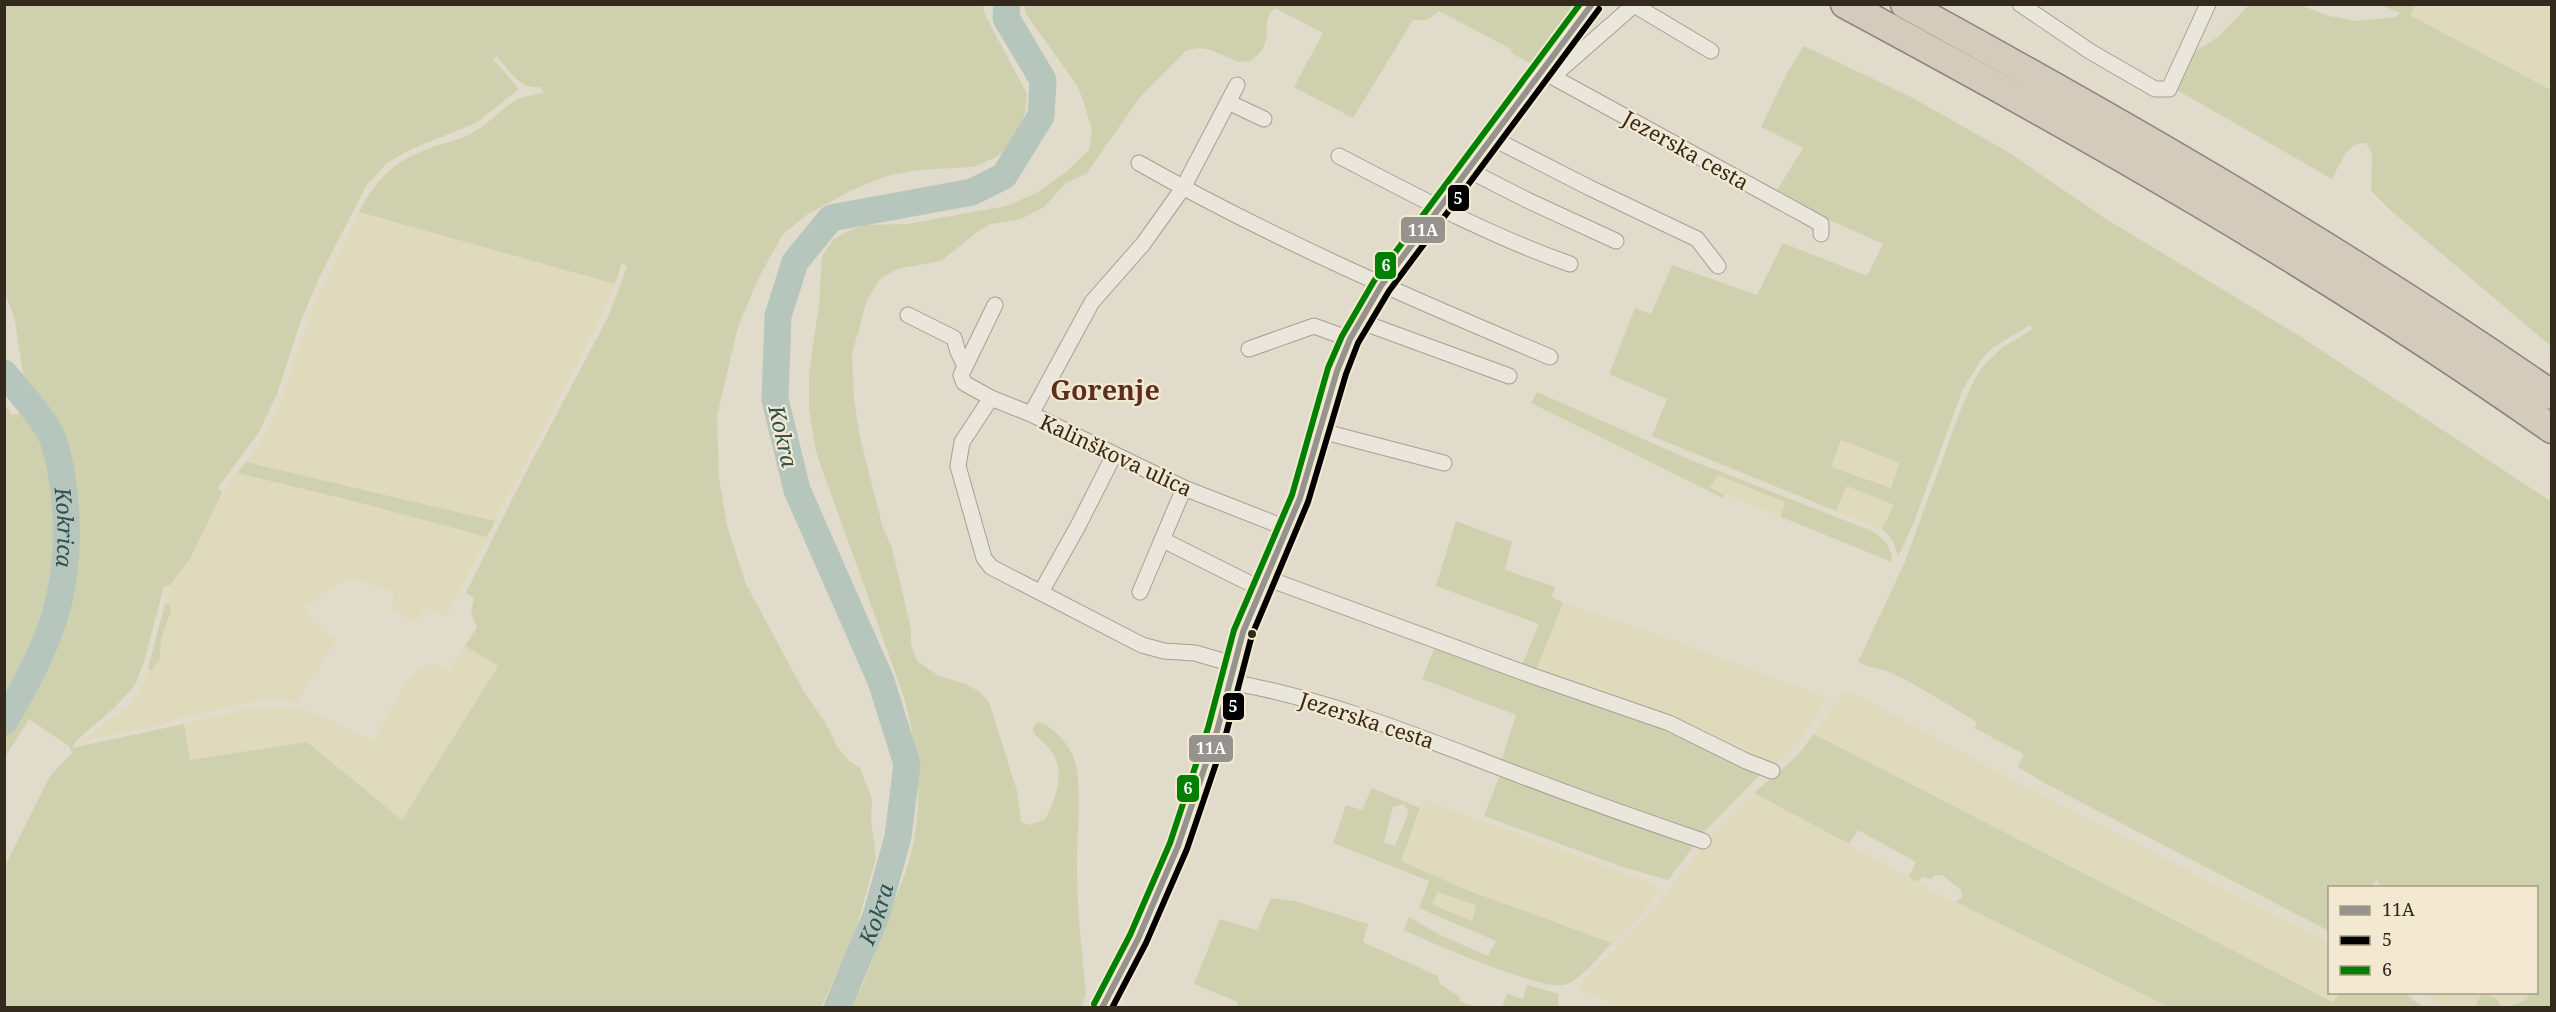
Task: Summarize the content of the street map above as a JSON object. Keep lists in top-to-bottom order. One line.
{"streets":{"street":["Jezerska cesta","Kalinškova ulica"]},"districts":["Gorenje"],"water":["Kokra","Kokrica"],"lines":["transit line 11A","transit line 6","transit line 5"],"legend":["11A","5","6"]}
